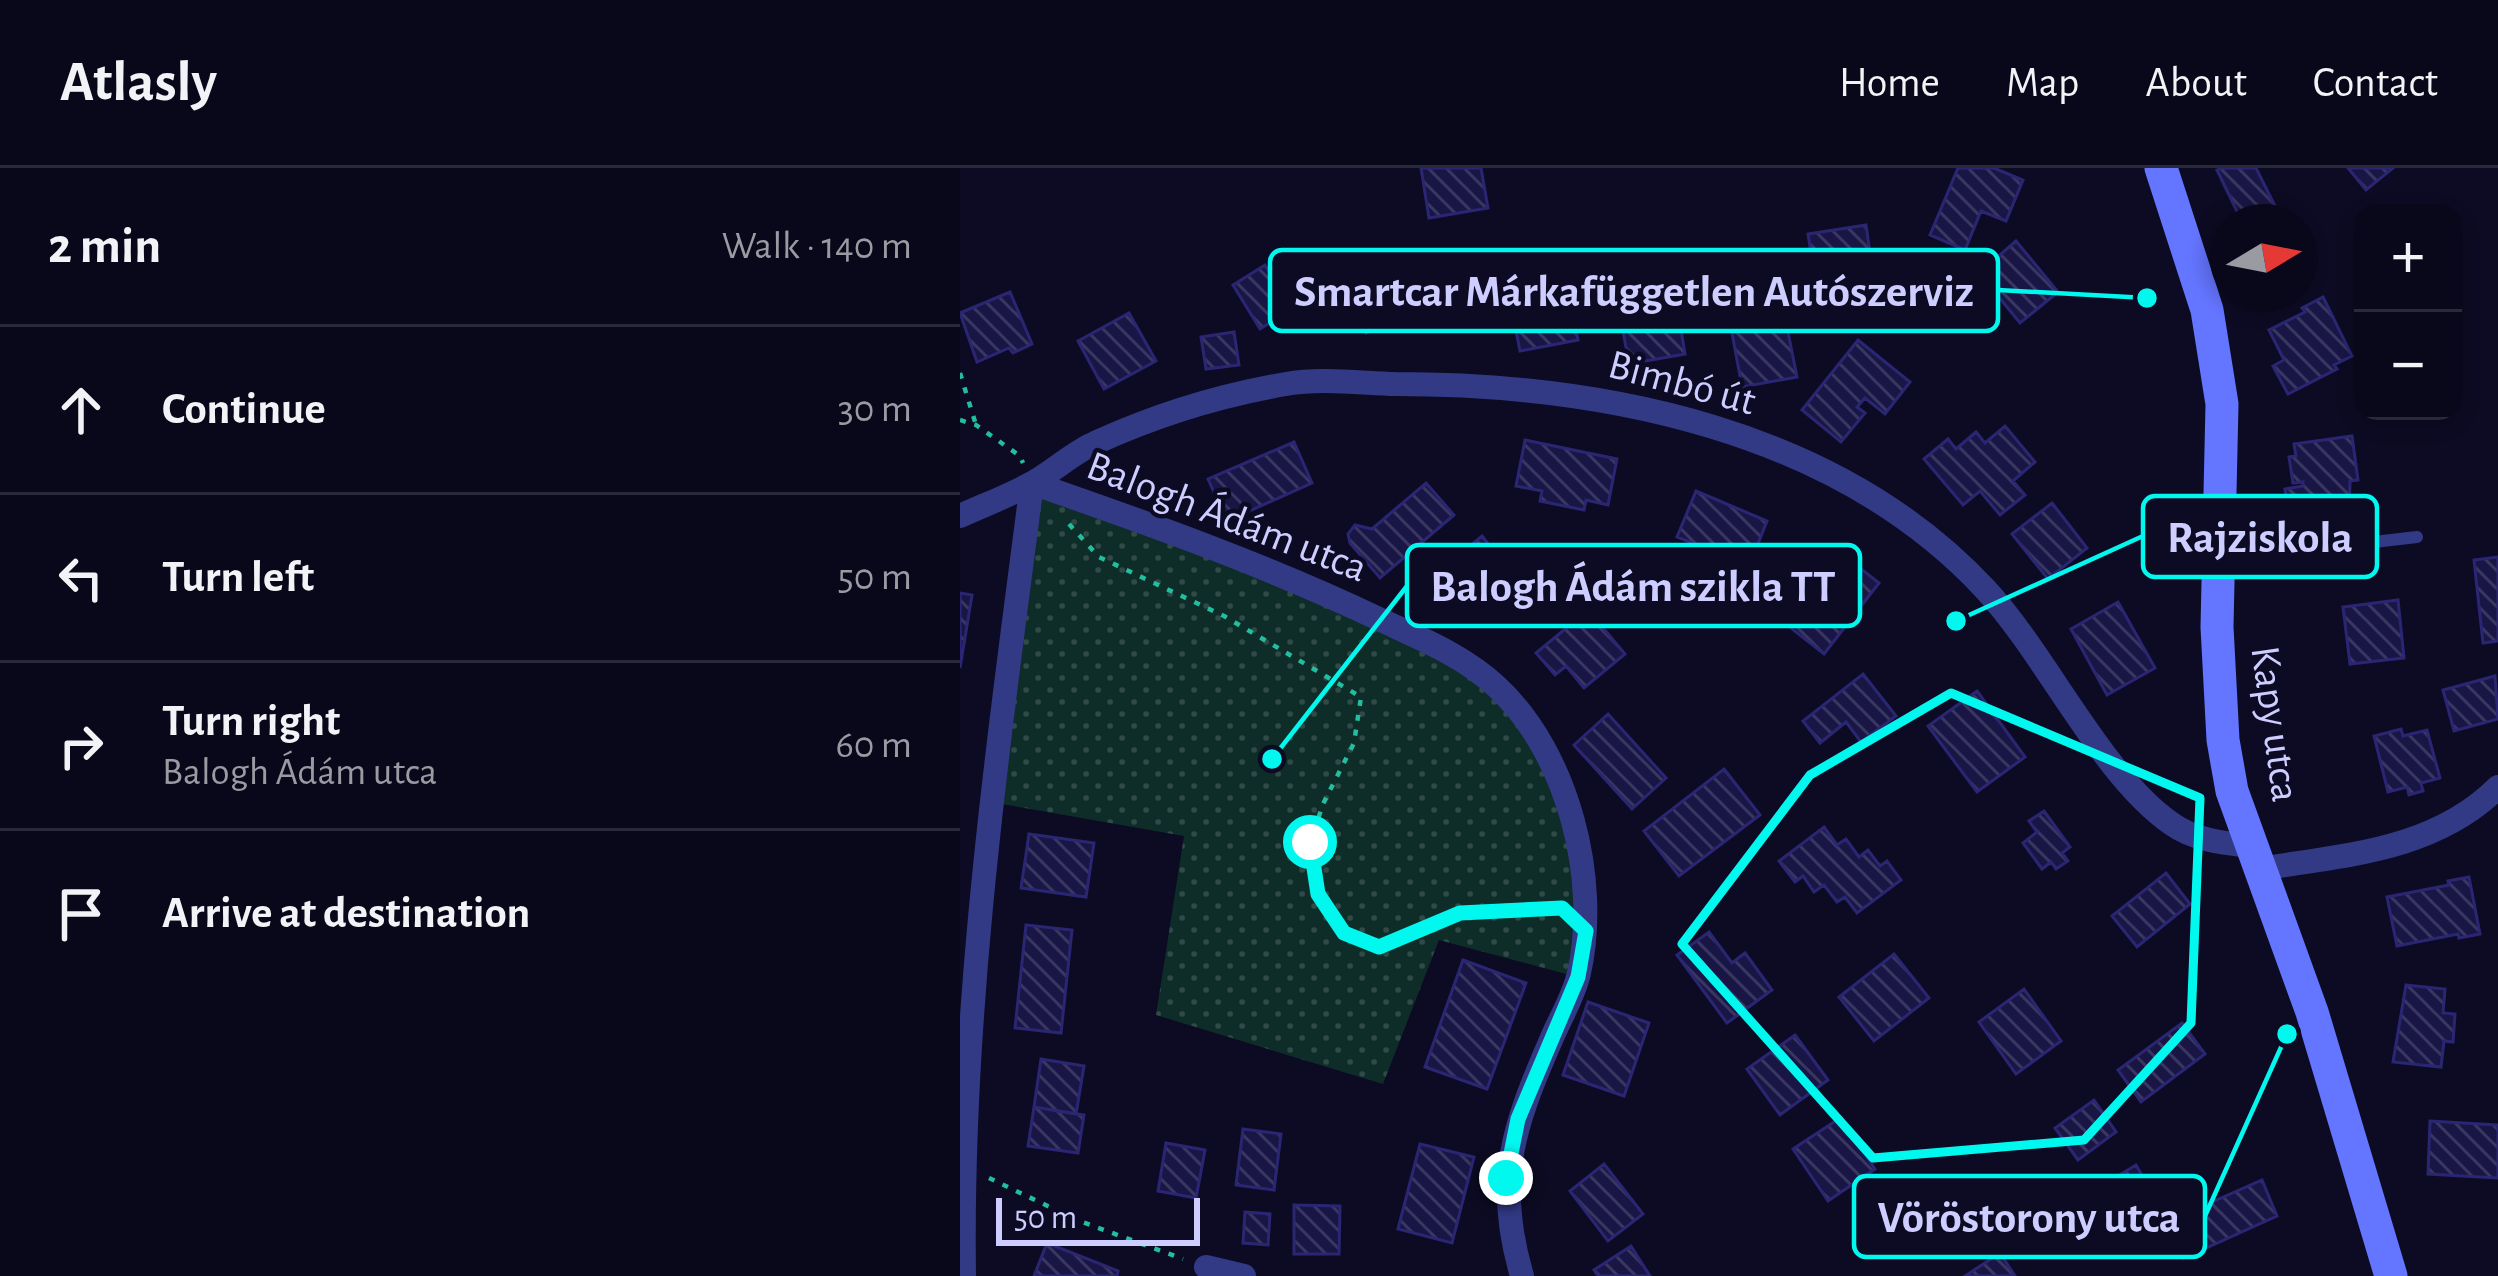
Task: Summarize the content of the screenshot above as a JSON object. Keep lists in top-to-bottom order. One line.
{"streets":{"street":["Bimbó út","Balogh Ádám utca","Kapy utca"]},"crossings":[["Bimbó út","Balogh Ádám utca"],["Bimbó út","Kapy utca"]],"places":["Smartcar Márkafüggetlen Autószerviz","Rajziskola","Balogh Ádám szikla TT","Vöröstorony utca"],"scale_bar":"50 m","north":"right","page":{"header":"Atlasly","nav":["Home","Map","About","Contact"],"heading":["2 min","Walk · 140 m"],"map_buttons":["+","−"],"list":[["Continue","30 m"],["Turn left","50 m"],["Turn right","Balogh Ádám utca","60 m"],"Arrive at destination"],"scale":"50 m"}}
